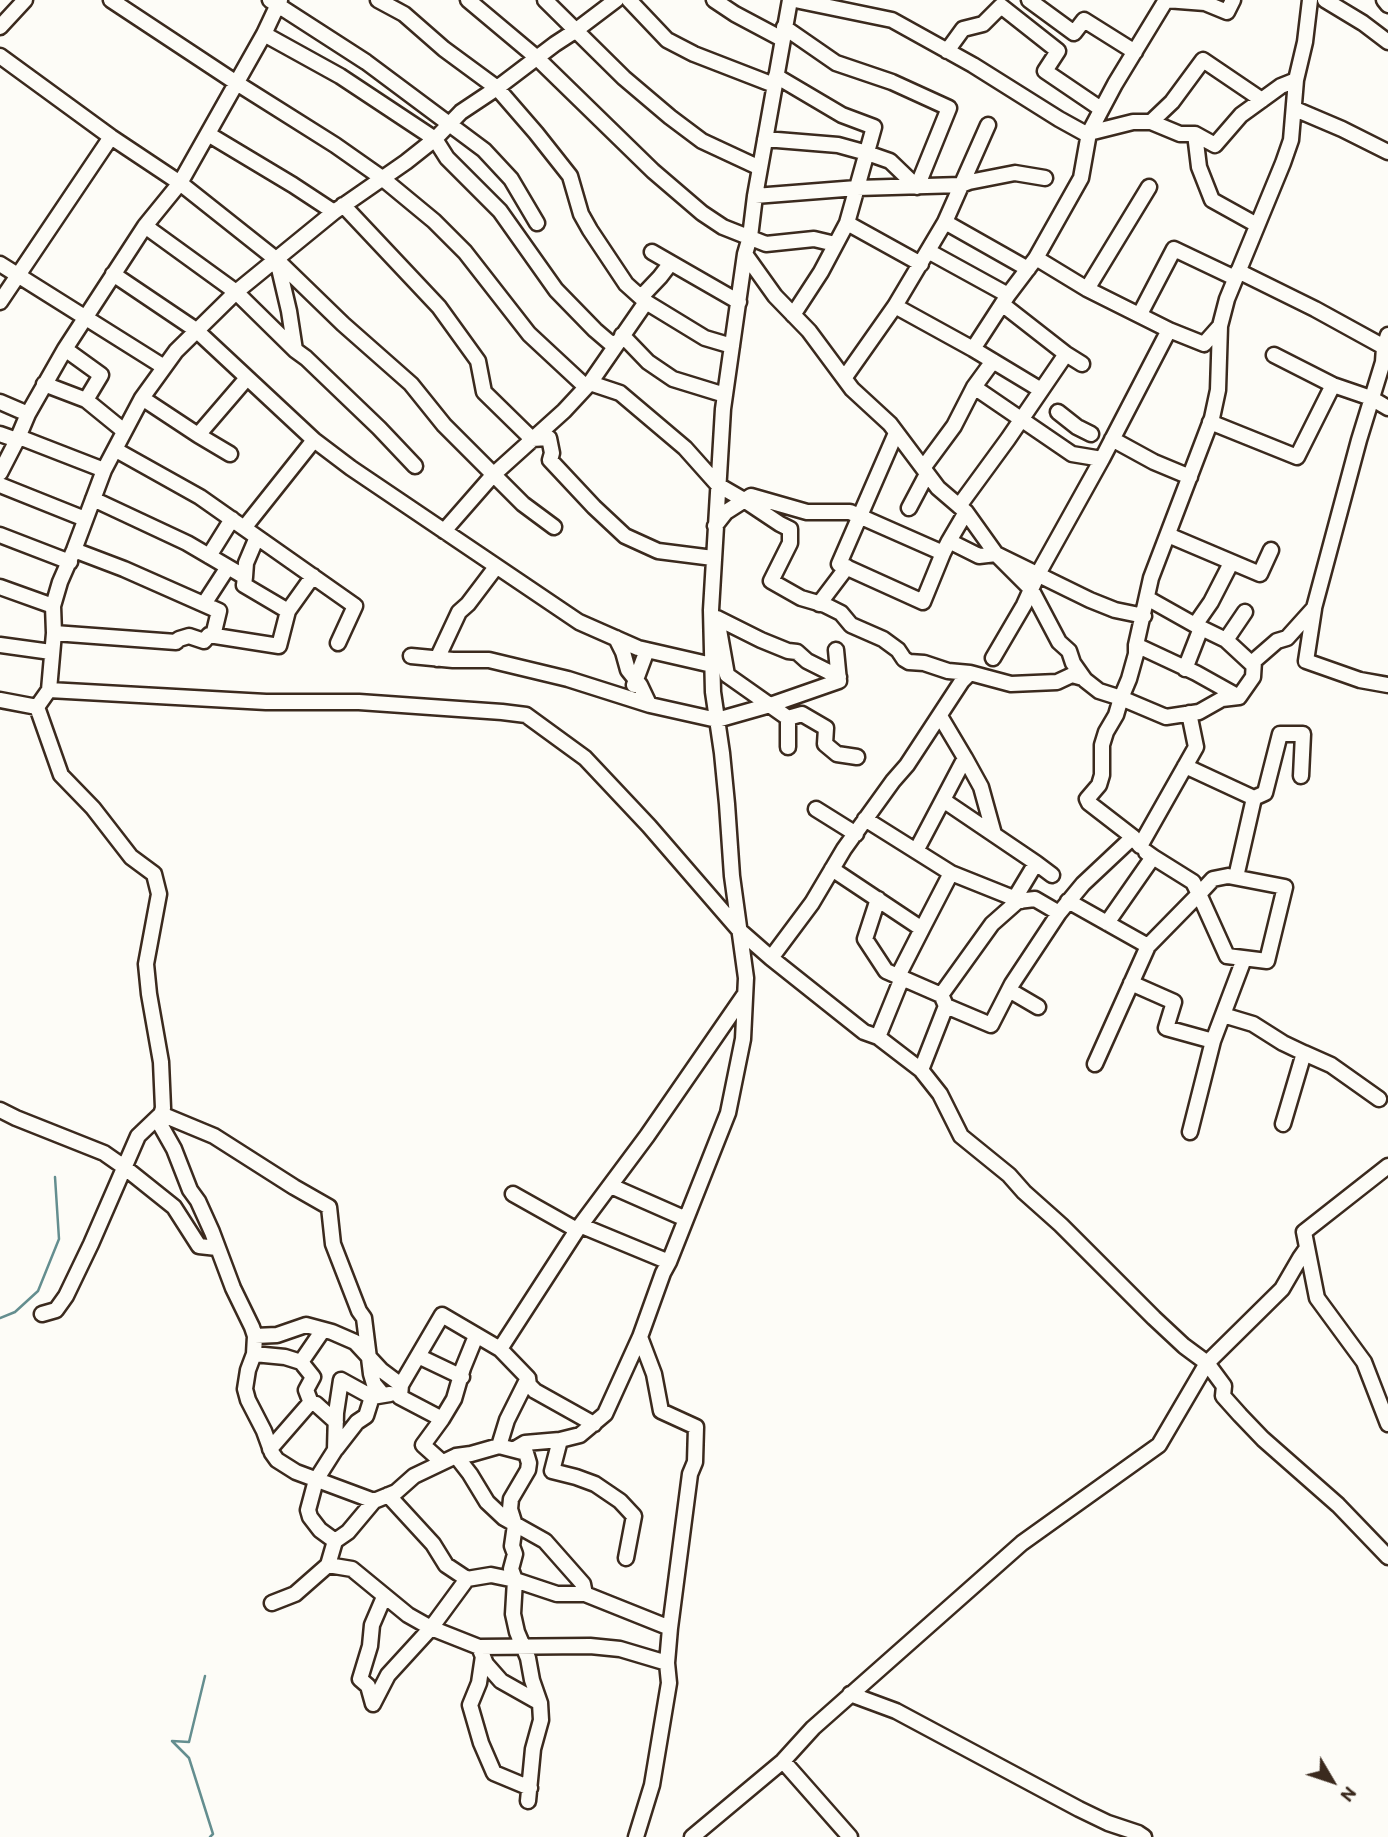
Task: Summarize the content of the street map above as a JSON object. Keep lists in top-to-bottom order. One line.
{"north":"bottom right"}
